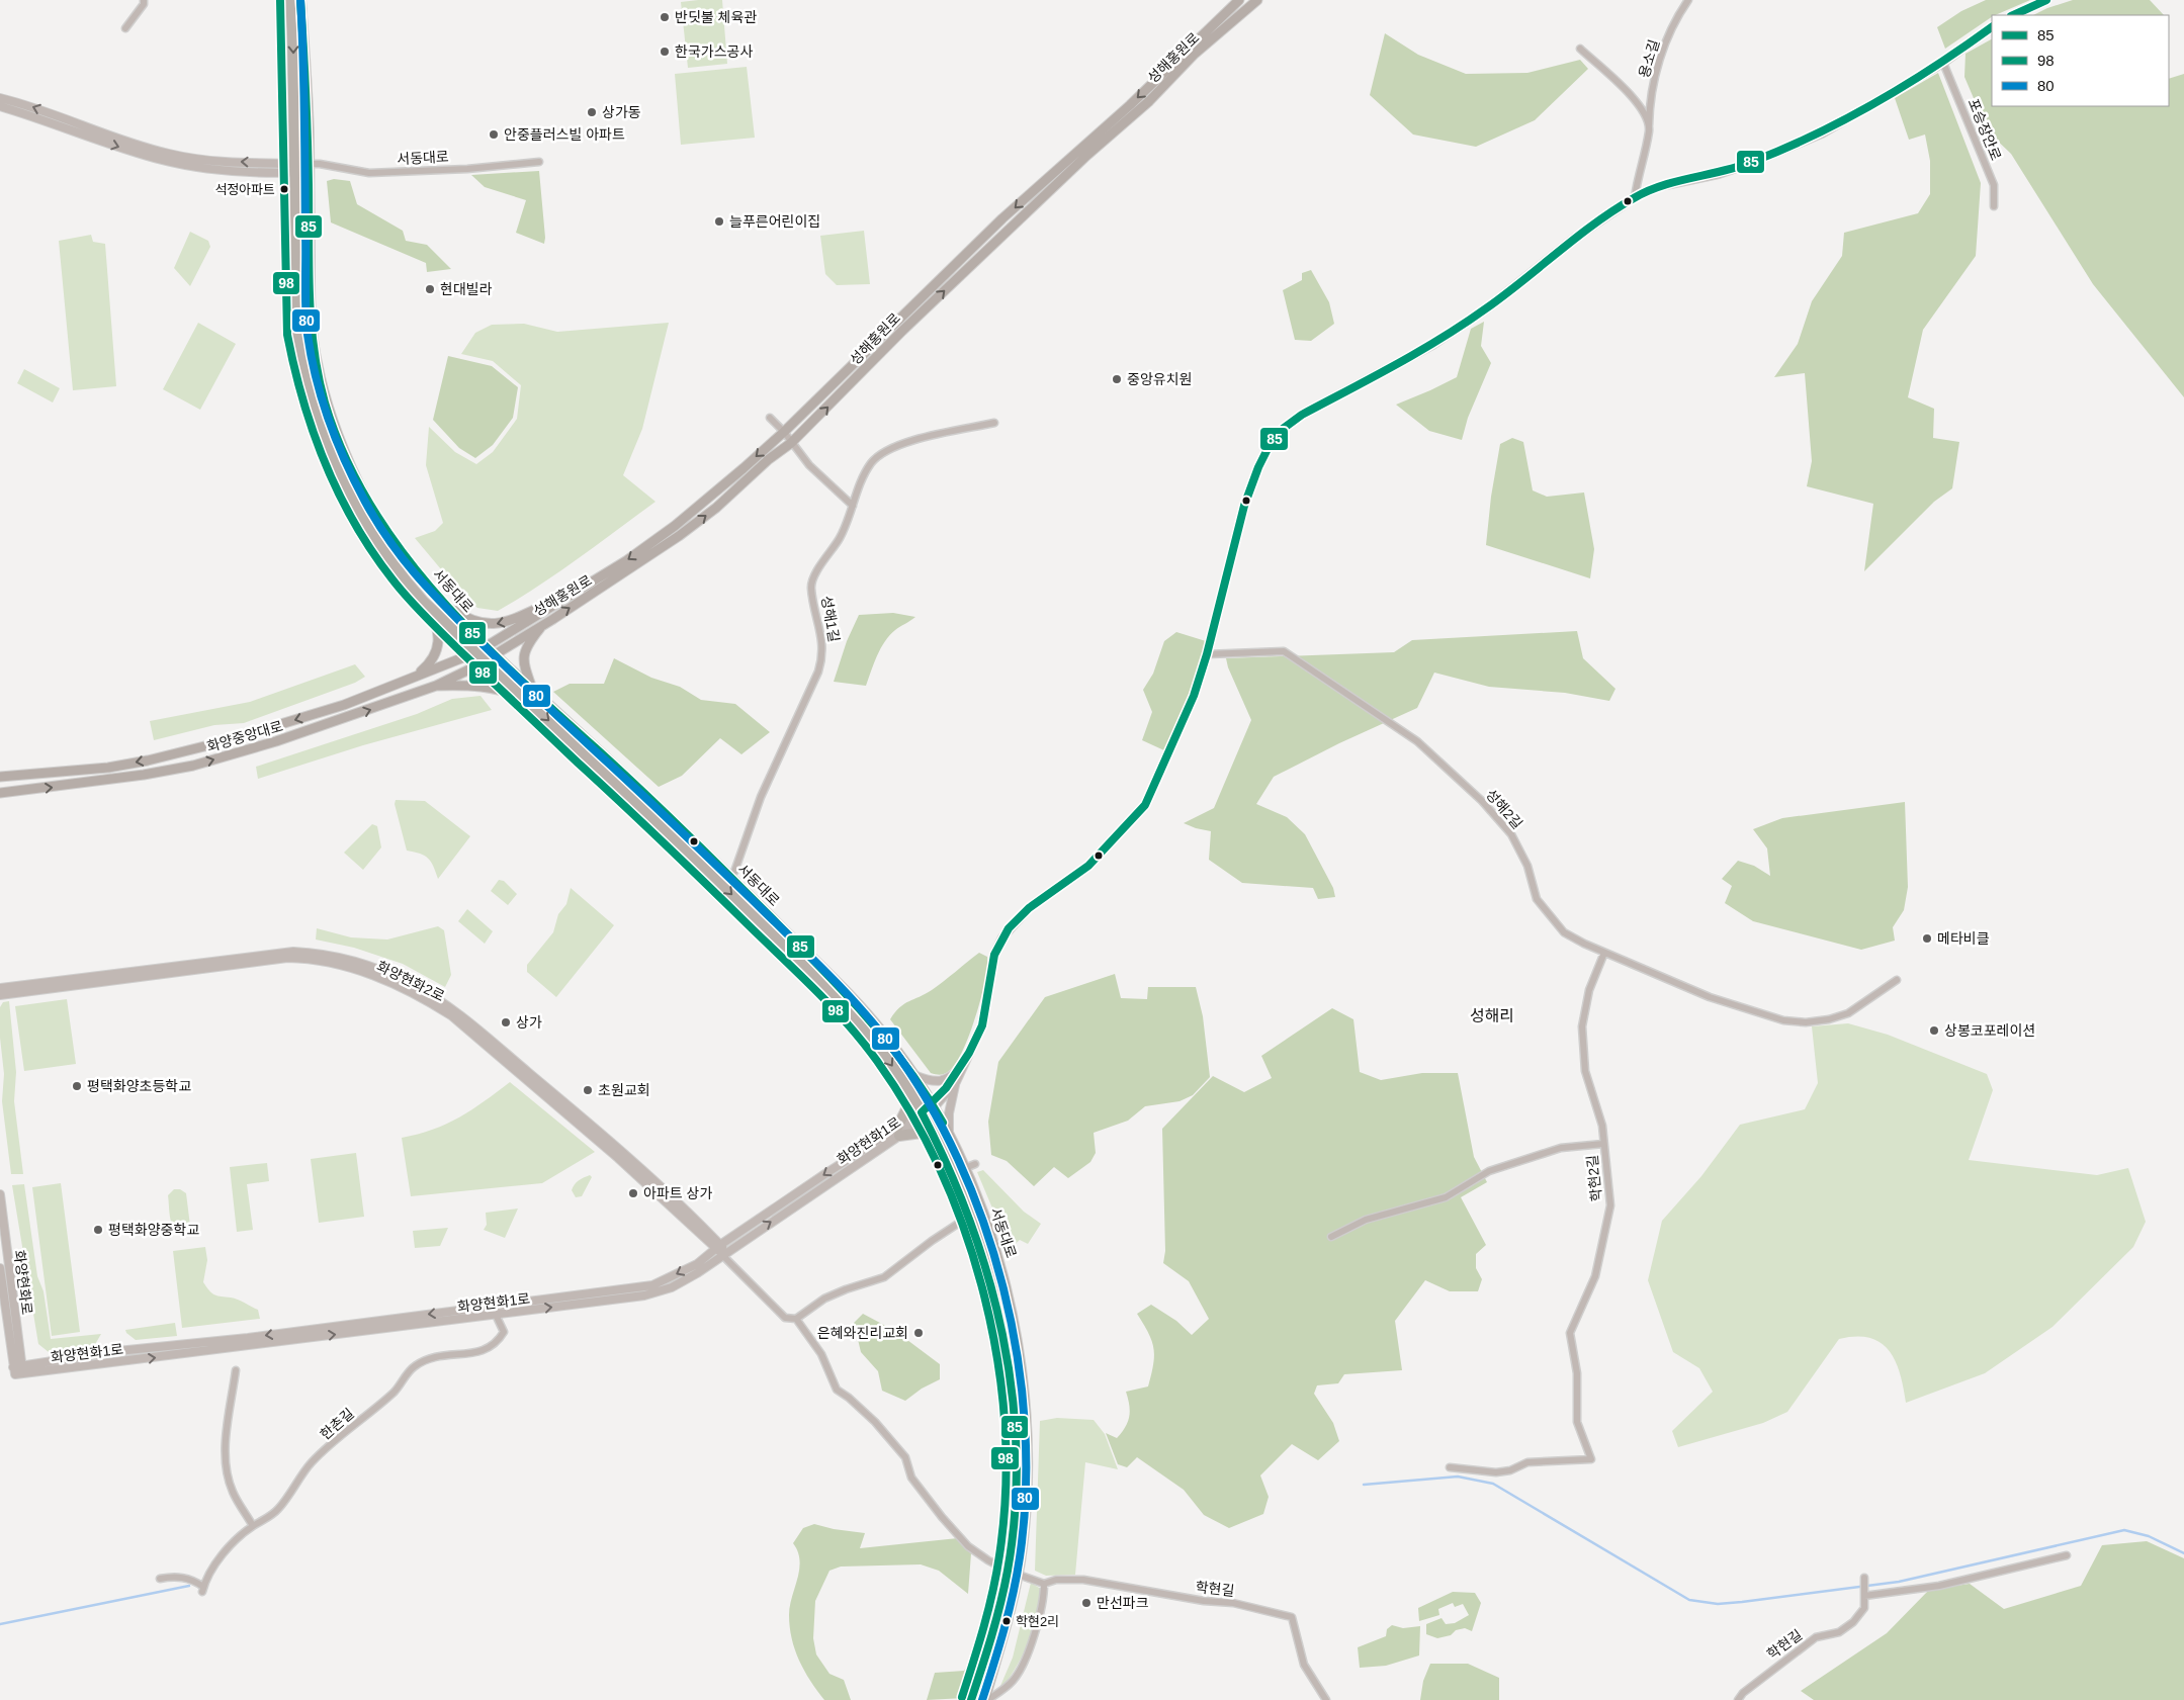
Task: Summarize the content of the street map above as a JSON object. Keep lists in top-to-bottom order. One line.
{"streets":{"main road":["성해홍원로","서동대로","화양중앙대로"],"street":["용소길","포승장안로","성해1길","성해2길","화양현화2로","화양현화1로","학현2길","화양현화로","한촌길","학현길"]},"crossings":[["성해홍원로","서동대로"],["성해홍원로","화양중앙대로"],["서동대로","성해1길"],["서동대로","화양중앙대로"],["서동대로","화양현화1로"],["화양현화2로","화양현화1로"],["화양현화1로","화양현화로"],["화양현화1로","한촌길"]],"districts":["성해리"],"places":["반딧불 체육관","한국가스공사","상가동","안중플러스빌 아파트","석정아파트","늘푸른어린이집","현대빌라","중앙유치원","메타비클","상가","상봉코포레이션","평택화양초등학교","초원교회","아파트 상가","평택화양중학교","은혜와진리교회","만선파크","학현2리"],"lines":["transit line 85","transit line 80","transit line 98"],"legend":["85","98","80"]}
